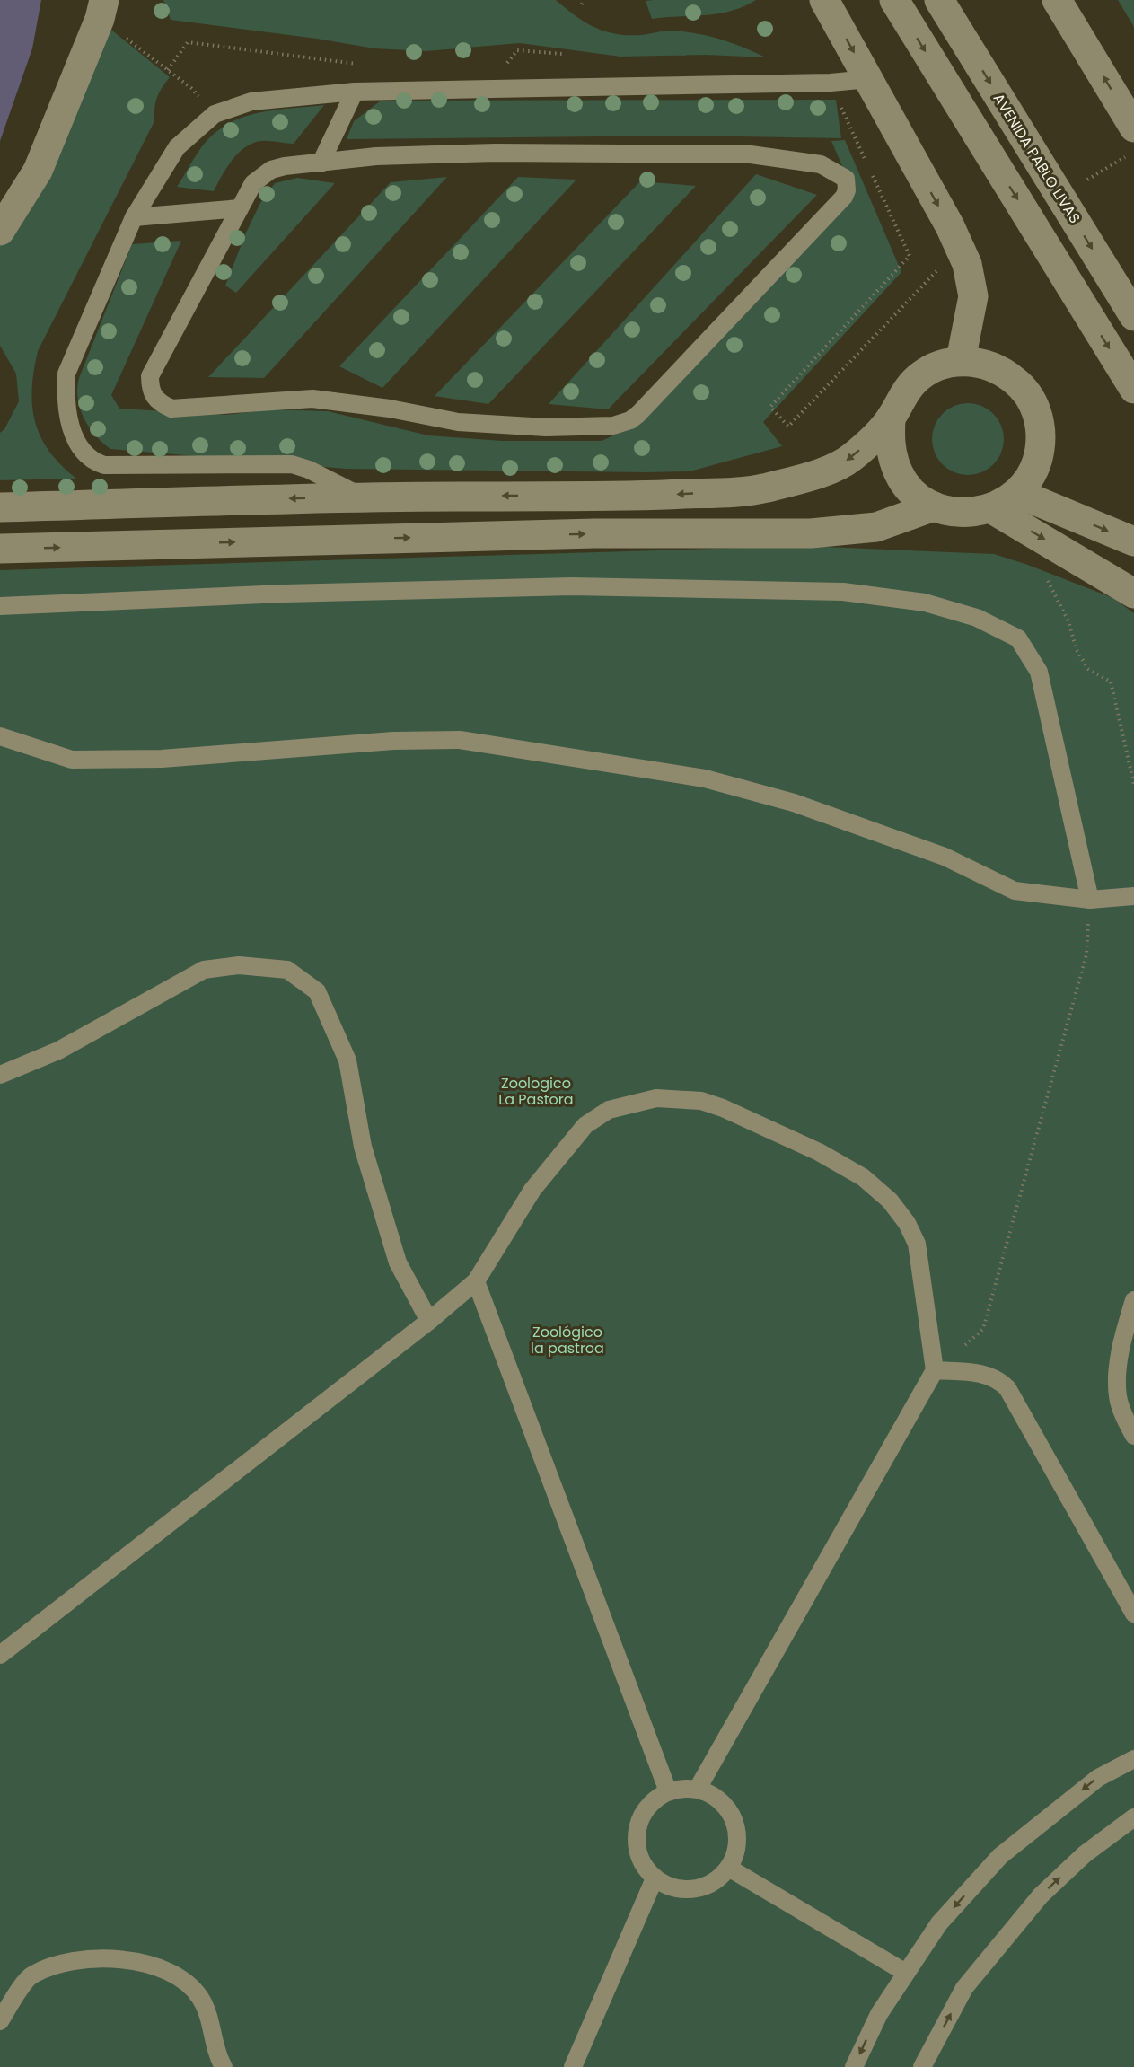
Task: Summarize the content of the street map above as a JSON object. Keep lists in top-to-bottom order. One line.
{"streets":{"street":["AVENIDA PABLO LIVAS"]},"parks":["Zoologico La Pastora","Zoológico la pastroa"]}
